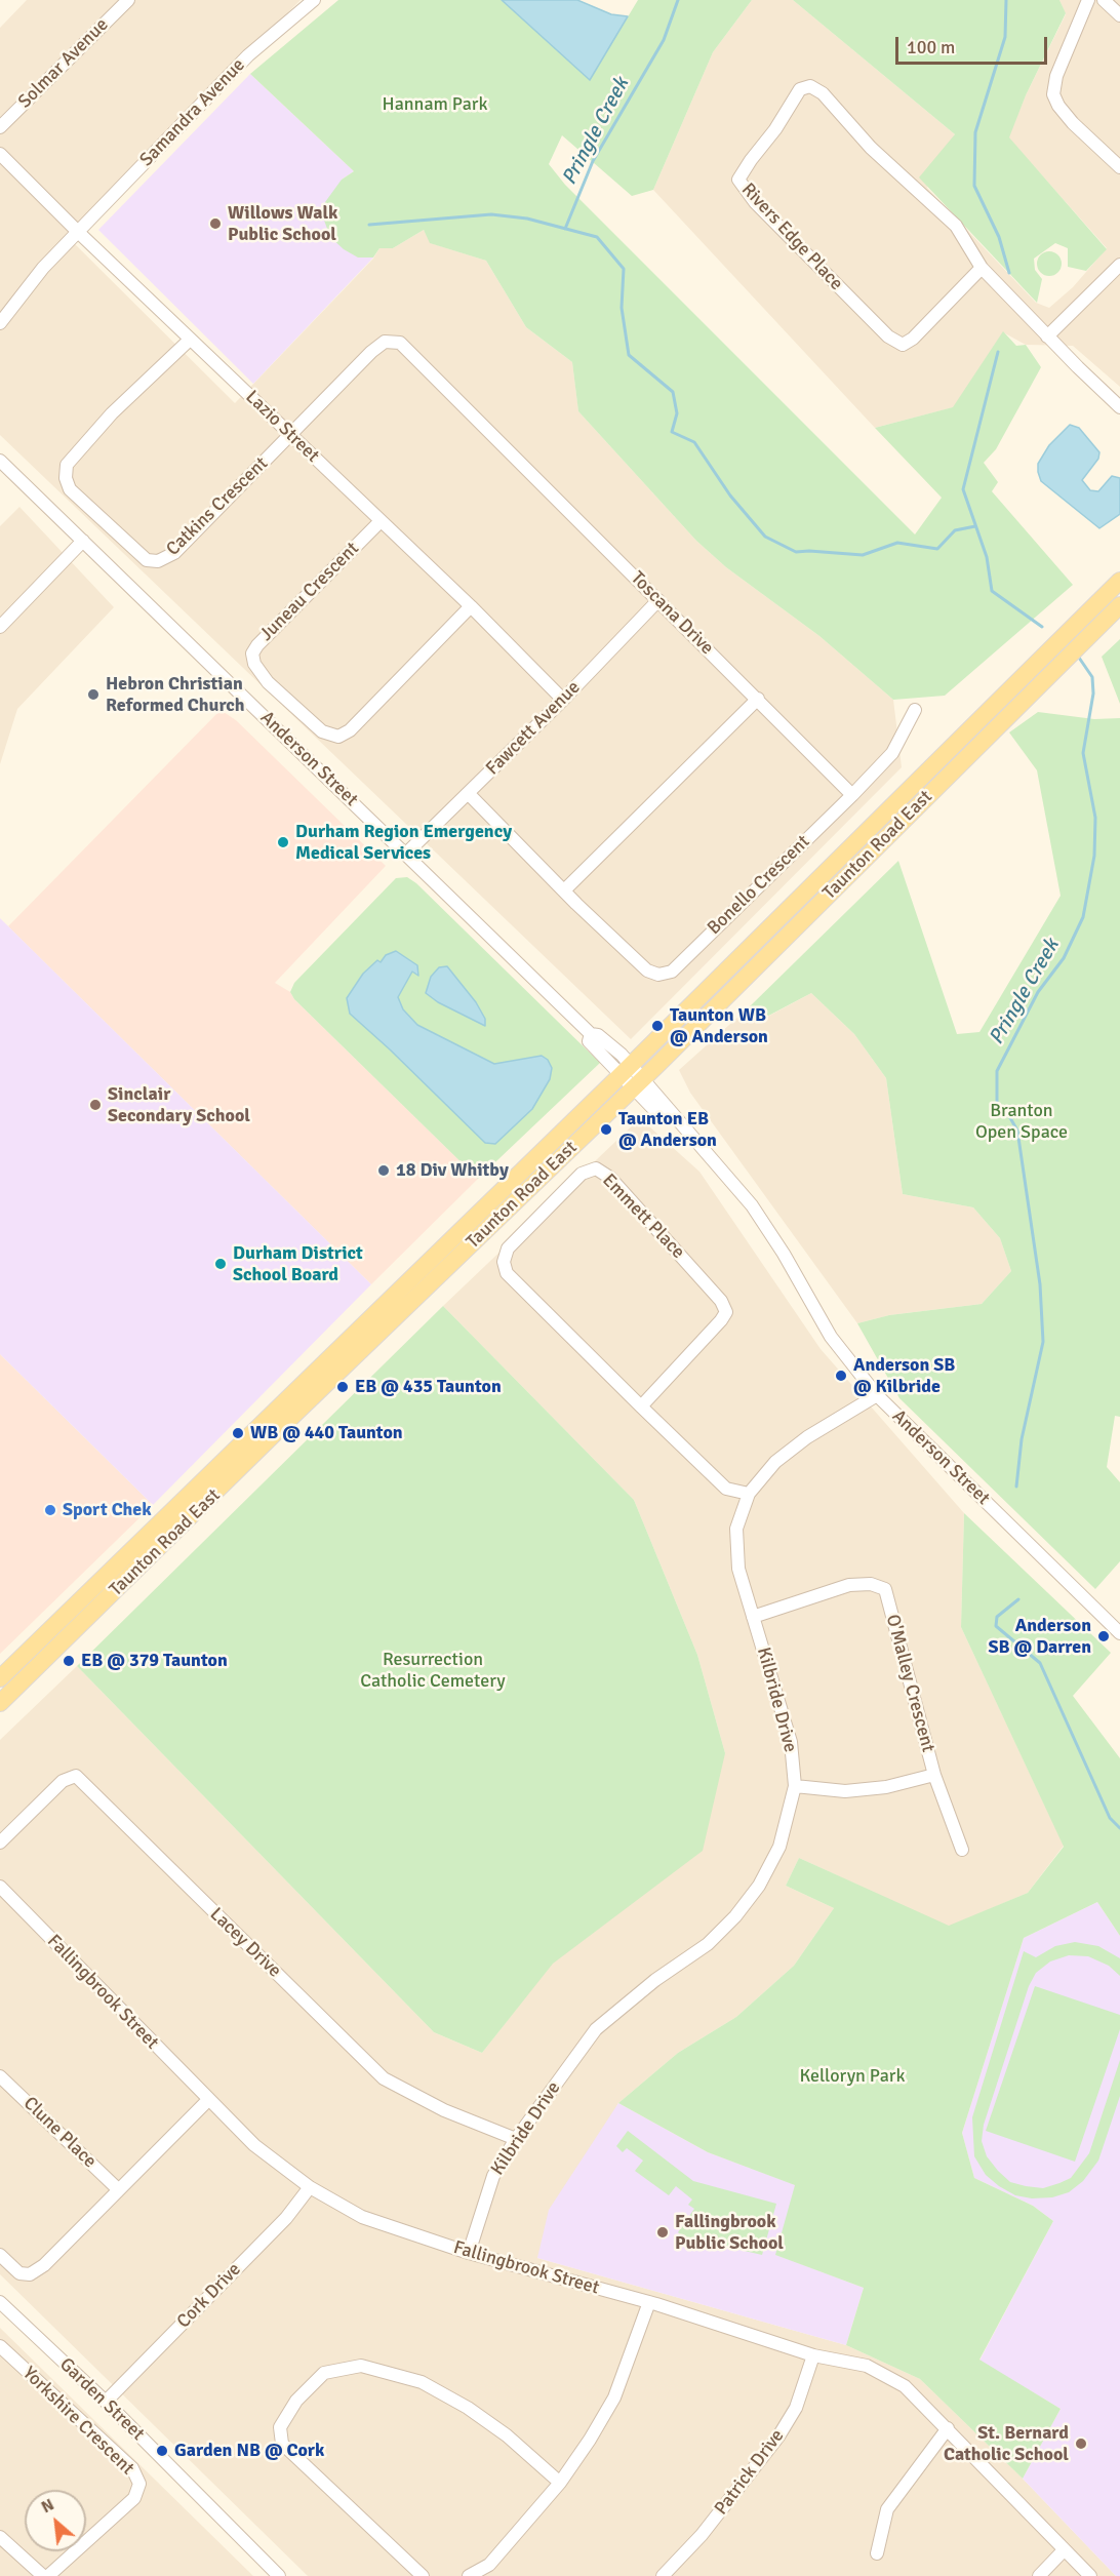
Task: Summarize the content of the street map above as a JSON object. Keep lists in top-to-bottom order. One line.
{"streets":{"main road":["Taunton Road East"],"street":["Solmar Avenue","Samandra Avenue","Rivers Edge Place","Lazio Street","Catkins Crescent","Juneau Crescent","Toscana Drive","Fawcett Avenue","Anderson Street","Bonello Crescent","Emmett Place","O'Malley Crescent","Kilbride Drive","Lacey Drive","Fallingbrook Street","Clune Place","Cork Drive","Garden Street","Yorkshire Crescent","Patrick Drive"]},"crossings":[["Samandra Avenue","Lazio Street"],["Lazio Street","Catkins Crescent"],["Lazio Street","Juneau Crescent"],["Lazio Street","Toscana Drive"],["Lazio Street","Fawcett Avenue"],["Catkins Crescent","Toscana Drive"],["Toscana Drive","Fawcett Avenue"],["Fawcett Avenue","Anderson Street"],["Anderson Street","Taunton Road East"],["Anderson Street","Kilbride Drive"],["Emmett Place","Kilbride Drive"],["O'Malley Crescent","Kilbride Drive"],["Kilbride Drive","Lacey Drive"],["Kilbride Drive","Fallingbrook Street"],["Fallingbrook Street","Cork Drive"],["Fallingbrook Street","Patrick Drive"],["Cork Drive","Garden Street"]],"water":["Pringle Creek"],"parks":["Hannam Park","Branton Open Space","Resurrection Catholic Cemetery","Kelloryn Park"],"places":["Willows Walk Public School","Hebron Christian Reformed Church","Durham Region Emergency Medical Services","Taunton WB @ Anderson","Sinclair Secondary School","Taunton EB @ Anderson","18 Div Whitby","Durham District School Board","Anderson SB @ Kilbride","EB @ 435 Taunton","WB @ 440 Taunton","Sport Chek","Anderson SB @ Darren","EB @ 379 Taunton","Fallingbrook Public School","St. Bernard Catholic School","Garden NB @ Cork"],"scale_bar":"100 m","north":"top left"}
